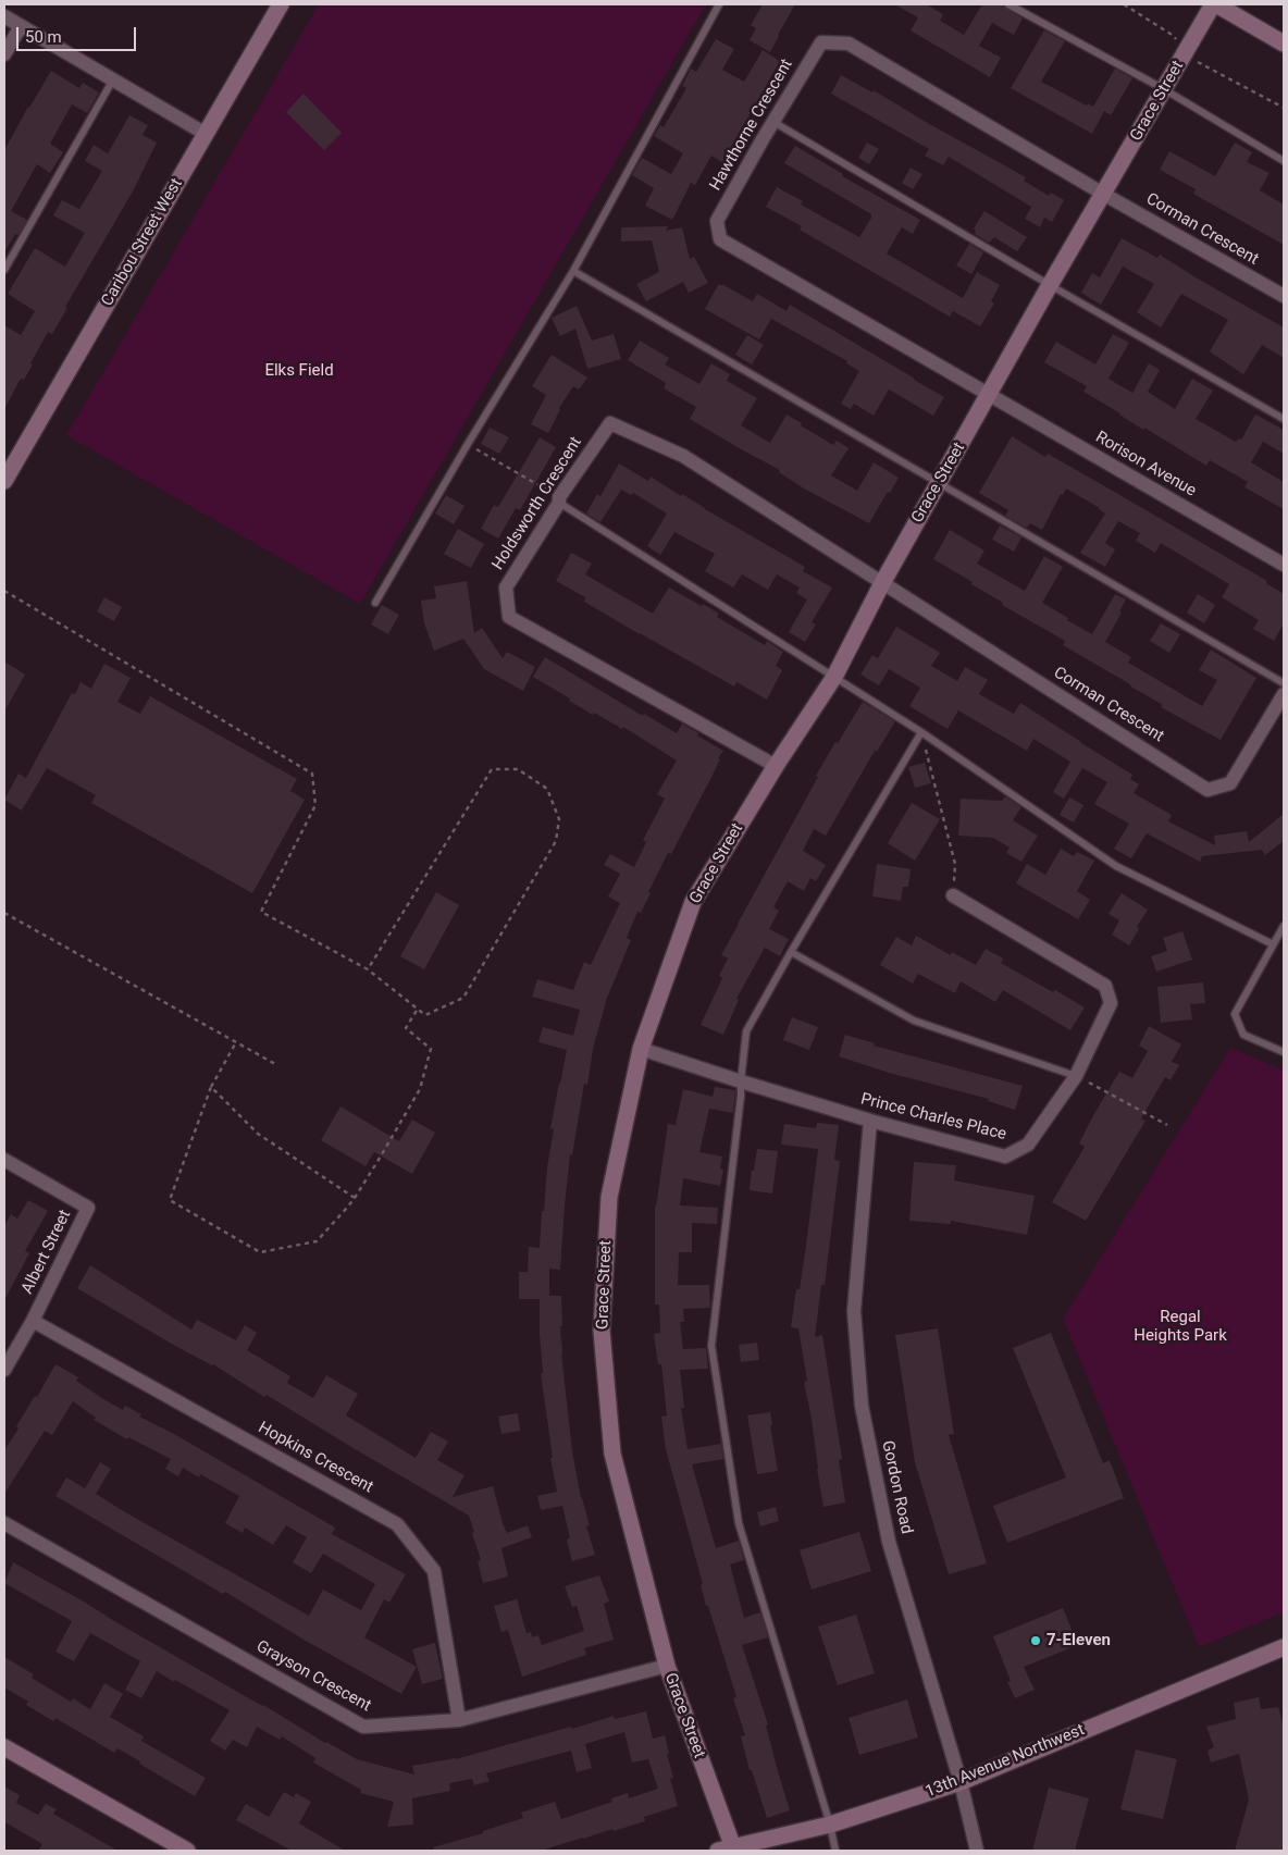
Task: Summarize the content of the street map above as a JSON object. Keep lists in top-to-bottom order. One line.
{"streets":{"street":["Grace Street","Hawthorne Crescent","Corman Crescent","Caribou Street West","Rorison Avenue","Holdsworth Crescent","Prince Charles Place","Albert Street","Hopkins Crescent","Gordon Road","Grayson Crescent","13th Avenue Northwest"]},"crossings":[["Grace Street","Hawthorne Crescent"],["Grace Street","Corman Crescent"],["Grace Street","Rorison Avenue"],["Grace Street","Holdsworth Crescent"],["Grace Street","Prince Charles Place"],["Grace Street","Grayson Crescent"],["Grace Street","13th Avenue Northwest"],["Hawthorne Crescent","Corman Crescent"],["Hawthorne Crescent","Rorison Avenue"],["Corman Crescent","Holdsworth Crescent"],["Prince Charles Place","Gordon Road"],["Albert Street","Hopkins Crescent"],["Hopkins Crescent","Grayson Crescent"],["Gordon Road","13th Avenue Northwest"]],"parks":["Elks Field","Regal Heights Park"],"places":["7-Eleven"],"scale_bar":"50 m"}
